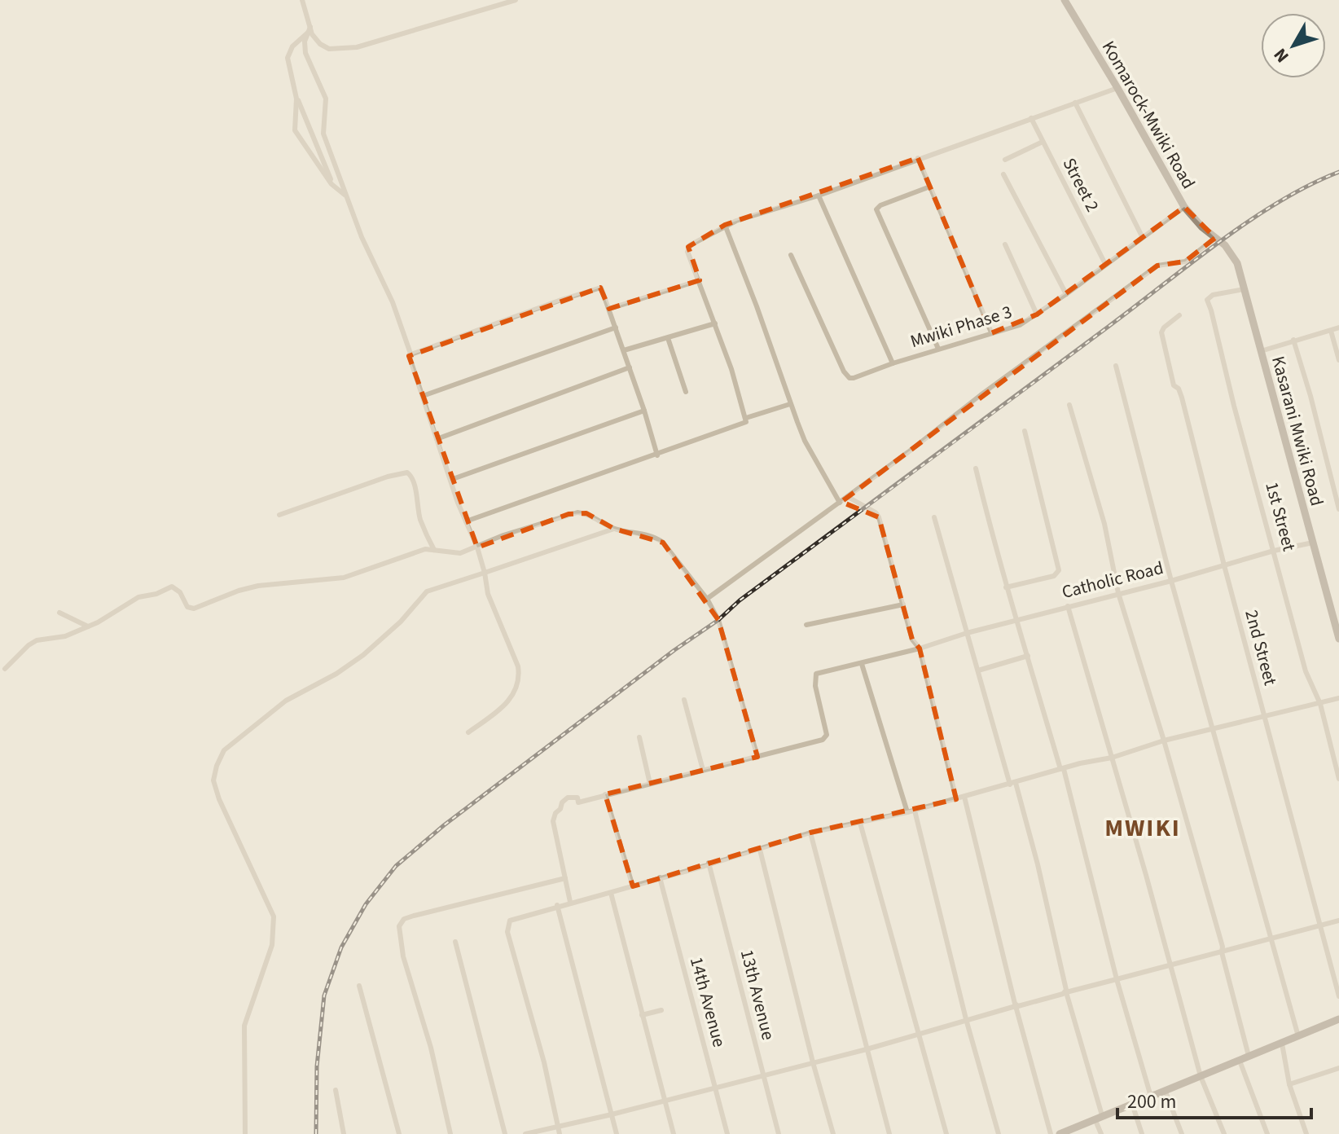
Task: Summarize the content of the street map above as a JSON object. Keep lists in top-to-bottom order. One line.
{"streets":{"main road":["Komarock-Mwiki Road","Kasarani Mwiki Road"],"street":["Street 2","Mwiki Phase 3","1st Street","Catholic Road","2nd Street","13th Avenue","14th Avenue"]},"crossings":[["Komarock-Mwiki Road","Mwiki Phase 3"],["Komarock-Mwiki Road","Kasarani Mwiki Road"],["Street 2","Mwiki Phase 3"],["Kasarani Mwiki Road","1st Street"],["Kasarani Mwiki Road","Catholic Road"],["1st Street","Catholic Road"],["Catholic Road","2nd Street"]],"districts":["MWIKI"],"scale_bar":"200 m","north":"bottom left"}
